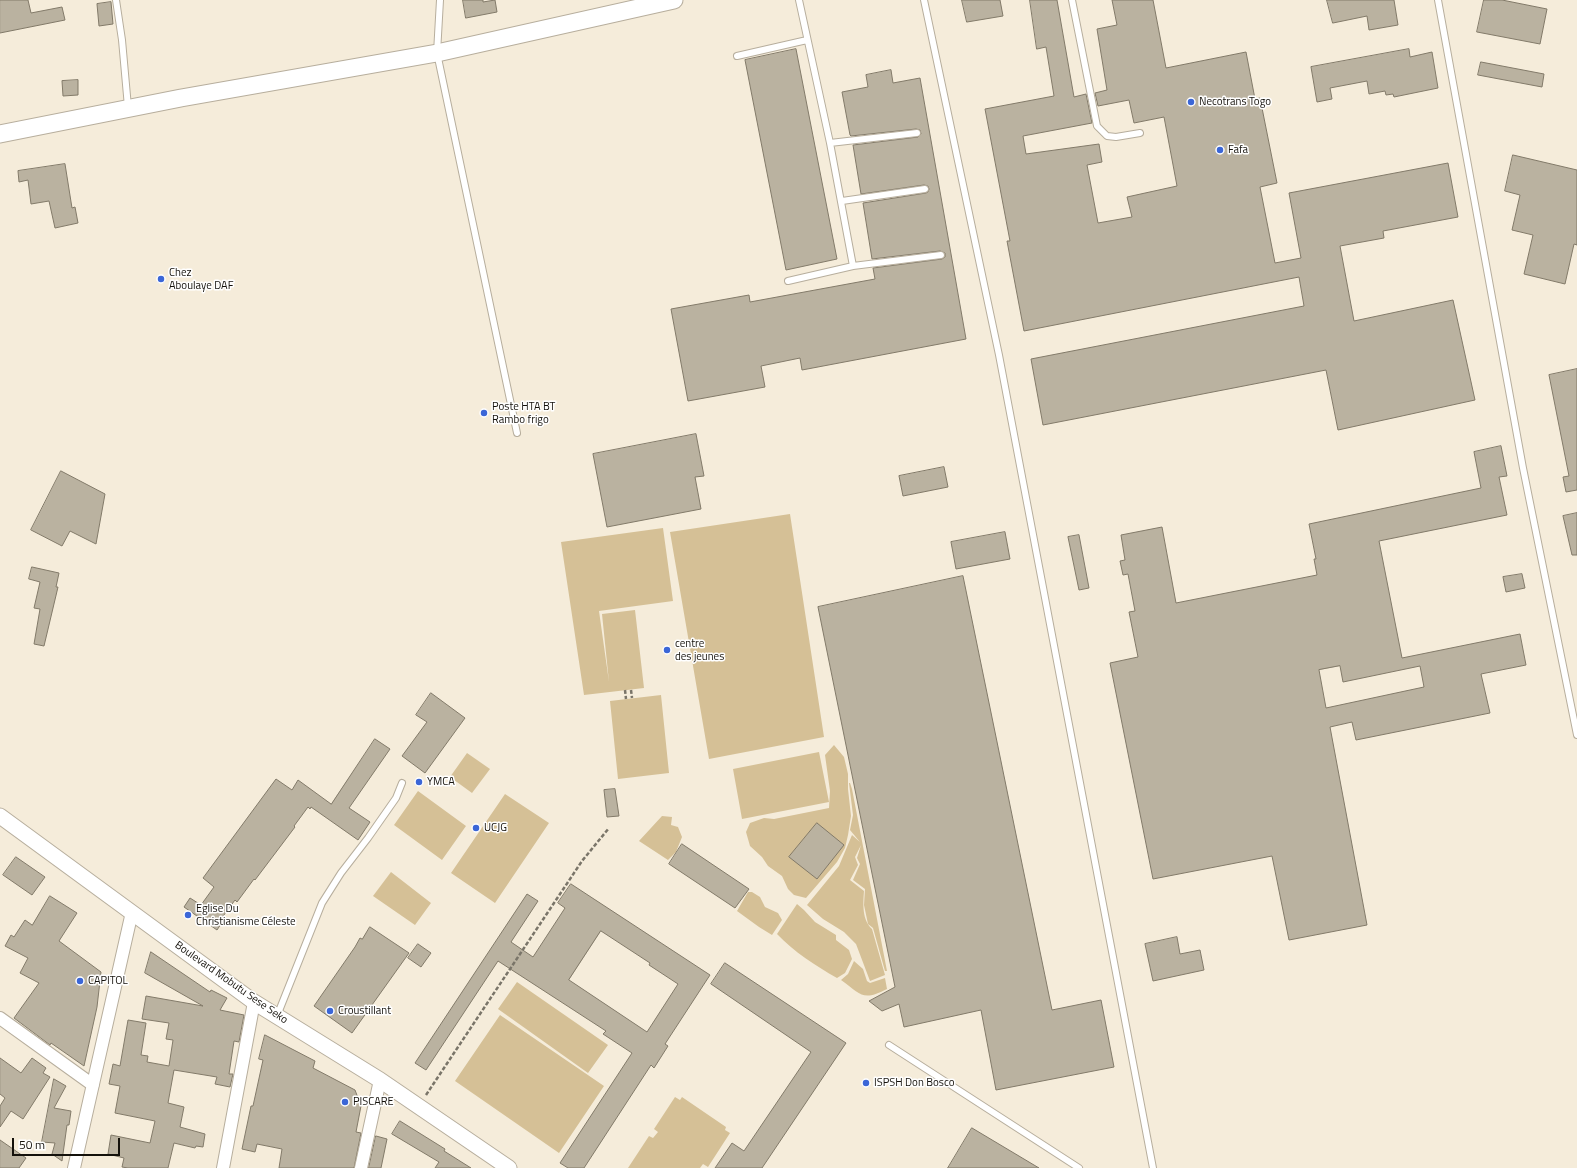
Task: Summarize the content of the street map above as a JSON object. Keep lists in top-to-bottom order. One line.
{"streets":{"street":["Boulevard Mobutu Sese Seko"]},"places":["Necotrans Togo","Fafa","Chez Aboulaye DAF","Poste HTA BT Rambo frigo","centre des jeunes","YMCA","UCJG","Eglise Du Christianisme Céleste","CAPITOL","Croustillant","ISPSH Don Bosco","PISCARE"],"scale_bar":"50 m"}
